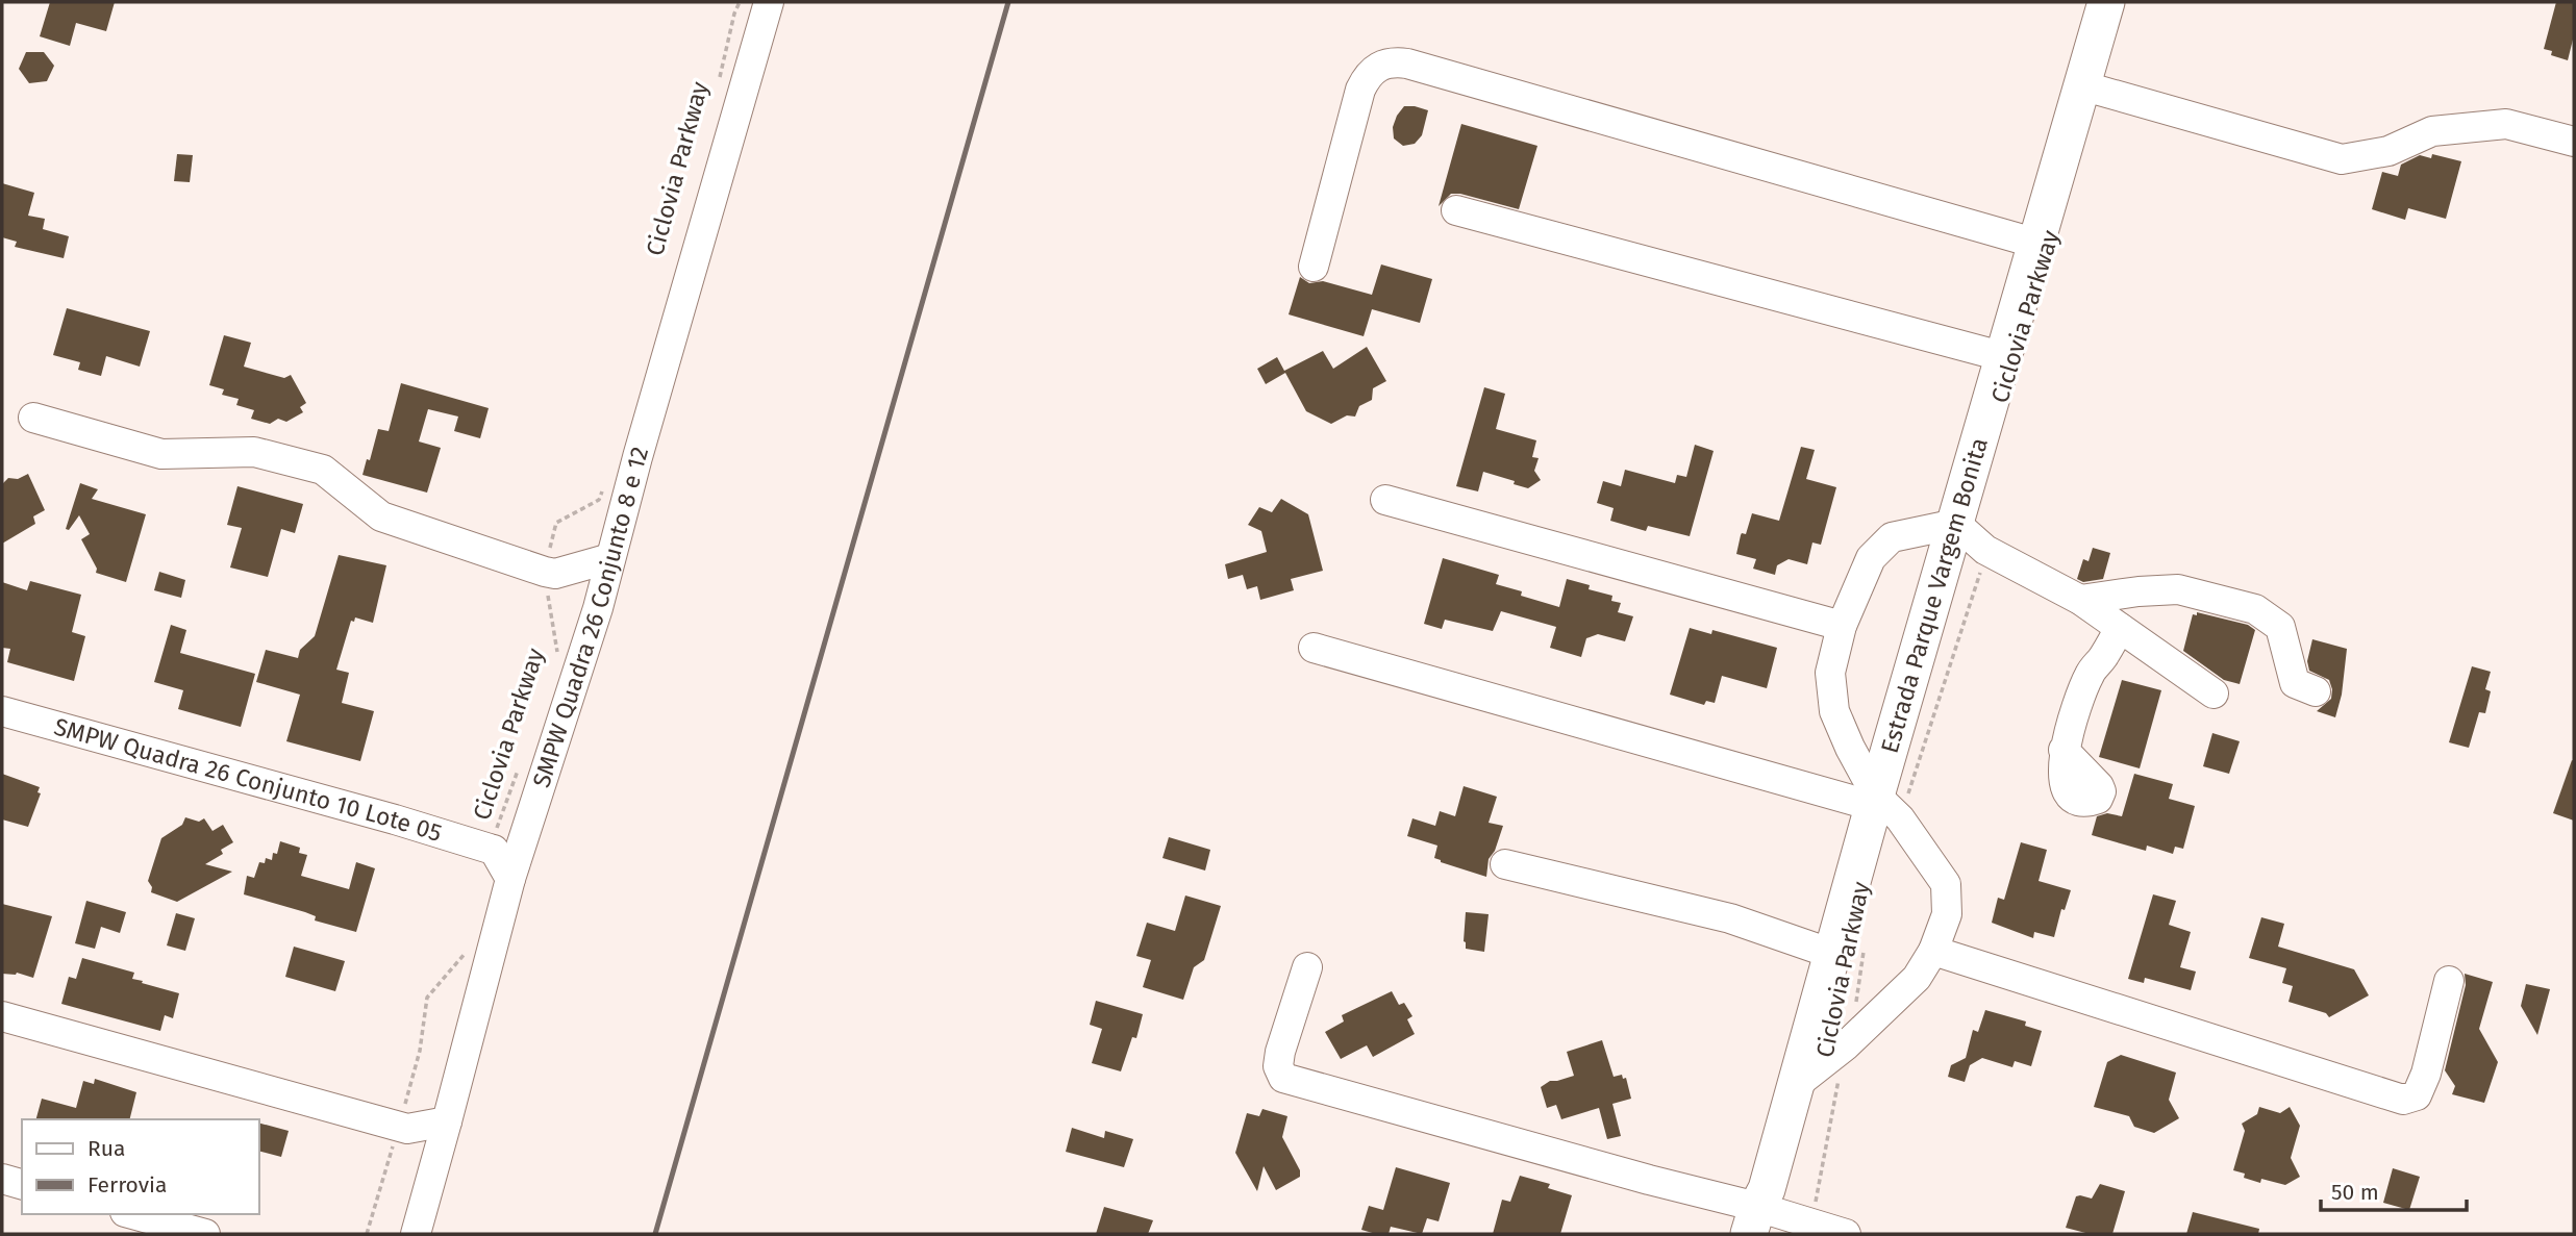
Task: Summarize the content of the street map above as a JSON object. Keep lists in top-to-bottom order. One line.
{"streets":{"main road":["Estrada Parque Vargem Bonita"],"street":["SMPW Quadra 26 Conjunto 8 e 12","SMPW Quadra 26 Conjunto 10 Lote 05"],"path":["Ciclovia Parkway"]},"crossings":[["Ciclovia Parkway","Estrada Parque Vargem Bonita"],["Ciclovia Parkway","SMPW Quadra 26 Conjunto 10 Lote 05"]],"legend":["Rua","Ferrovia"],"scale_bar":"50 m"}
